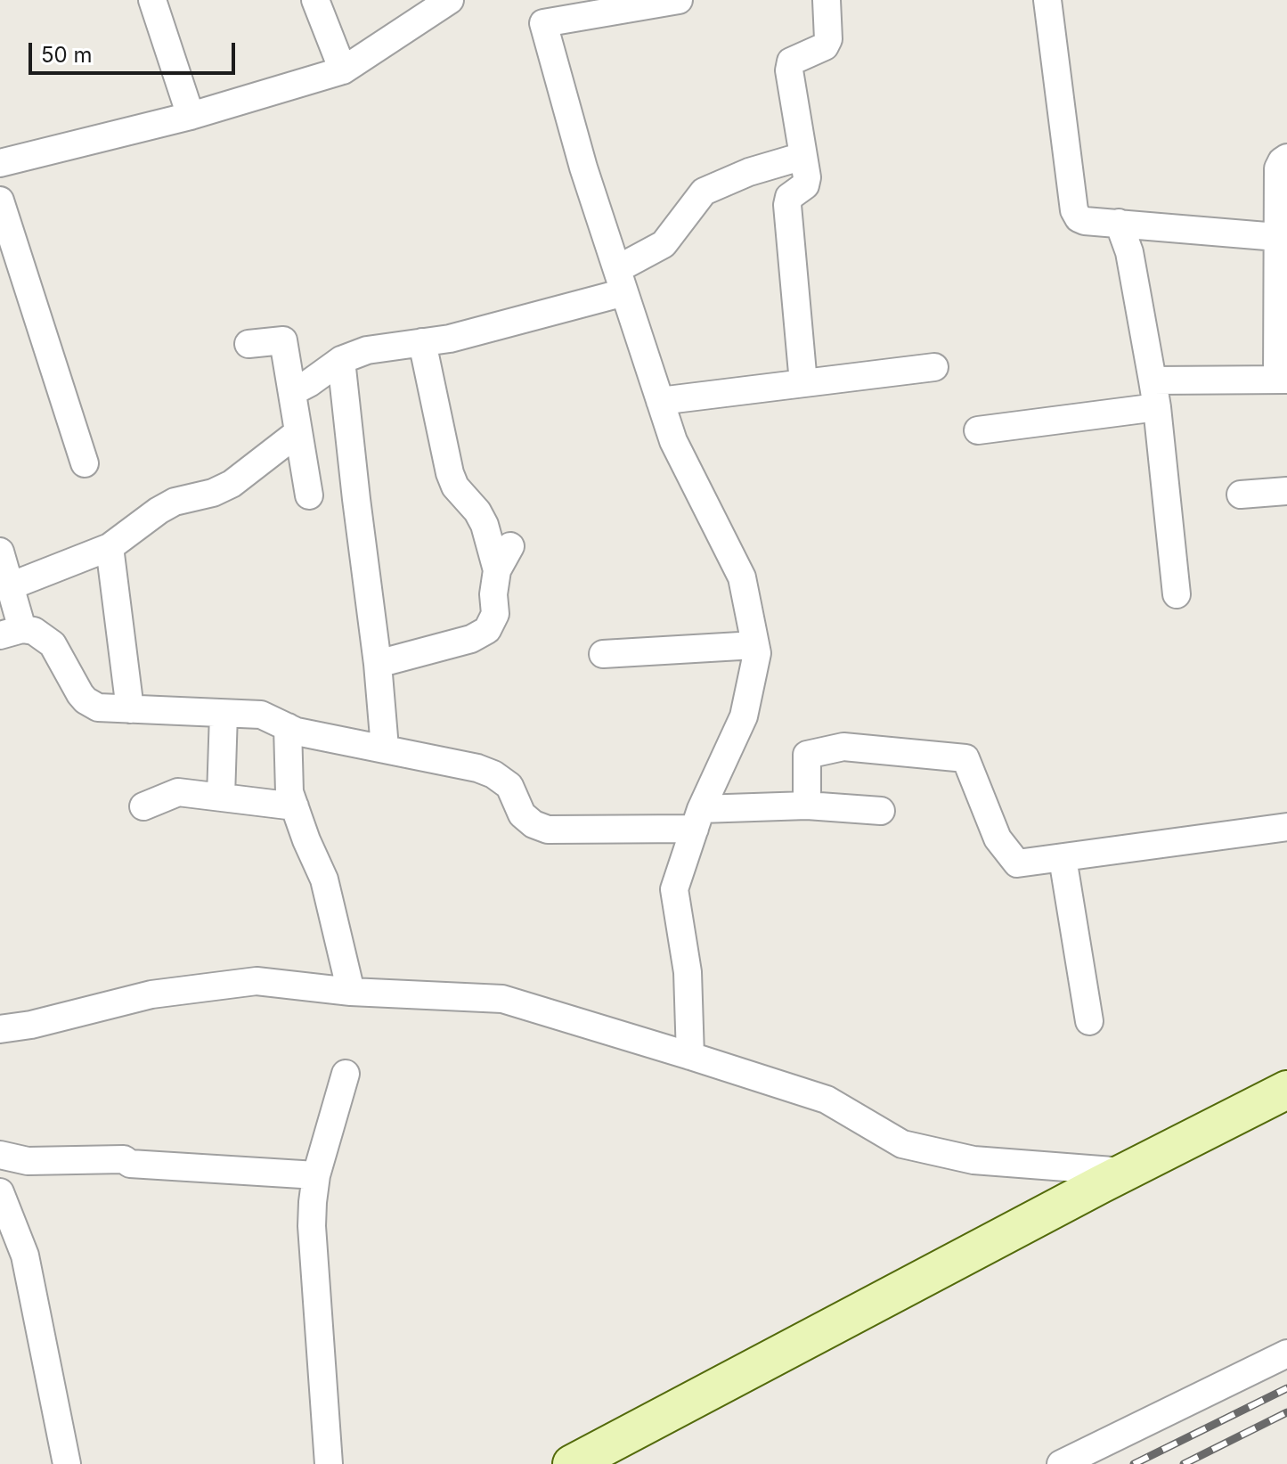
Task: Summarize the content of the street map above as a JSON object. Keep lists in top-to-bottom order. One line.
{"scale_bar":"50 m"}
